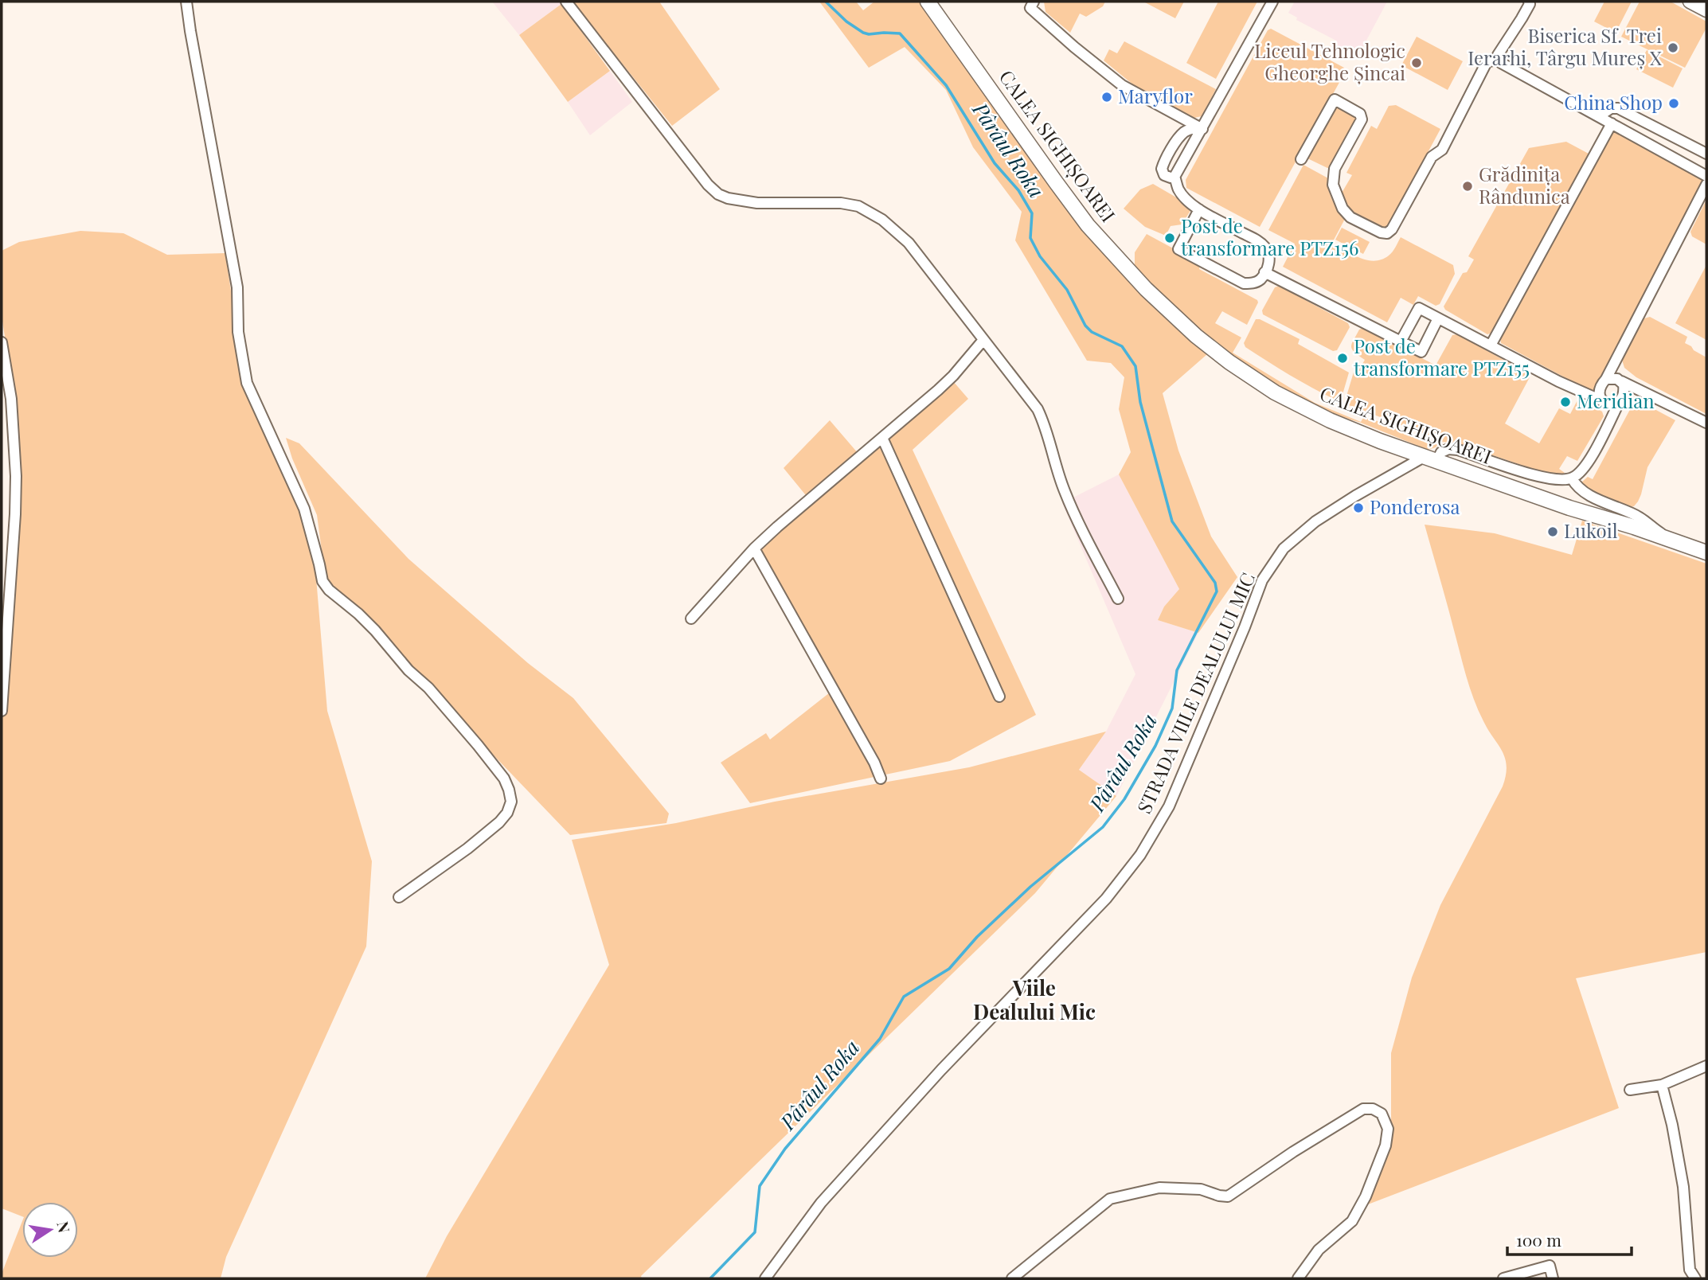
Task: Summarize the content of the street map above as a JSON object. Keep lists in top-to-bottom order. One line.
{"streets":{"main road":["CALEA SIGHIȘOAREI"],"street":["STRADA VIILE DEALULUI MIC"]},"crossings":[["CALEA SIGHIȘOAREI","STRADA VIILE DEALULUI MIC"]],"districts":["Viile Dealului Mic"],"water":["Pârâul Roka"],"places":["Biserica Sf. Trei Ierarhi, Târgu Mureș X","Liceul Tehnologic Gheorghe Șincai","Maryflor","China Shop","Grădinița Rândunica","Post de transformare PTZ156","Post de transformare PTZ155","Meridian","Ponderosa","Lukoil"],"scale_bar":"100 m","north":"right"}
